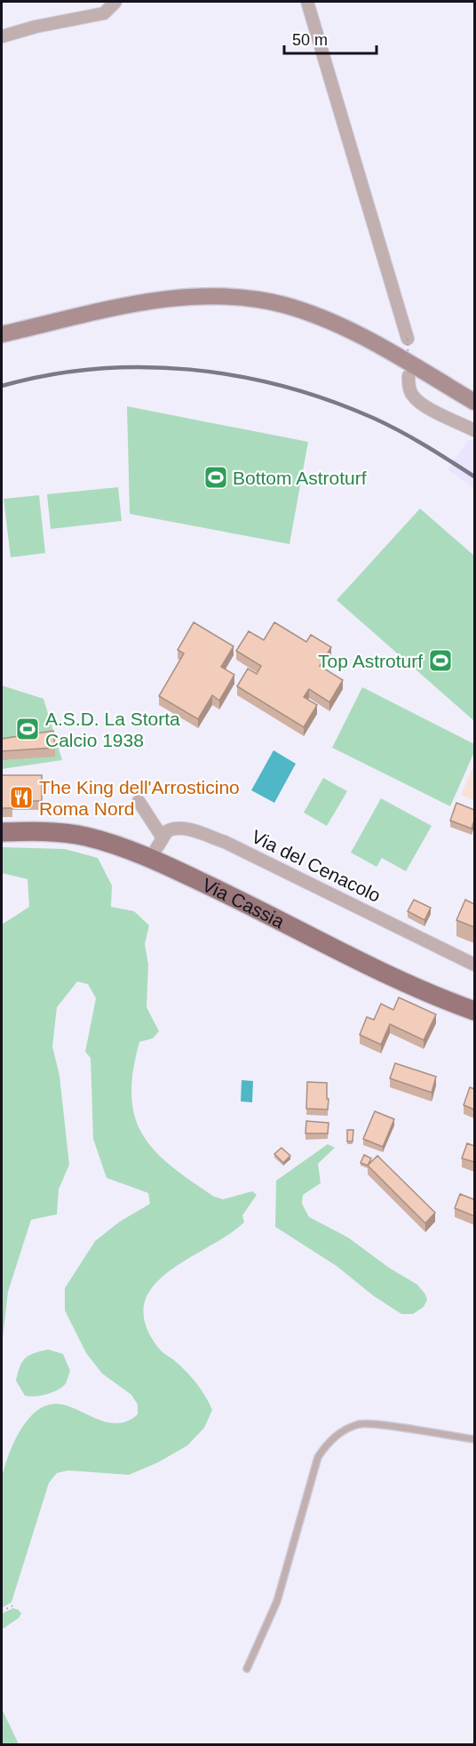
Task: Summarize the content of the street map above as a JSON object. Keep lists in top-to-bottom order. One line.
{"streets":{"main road":["Via Cassia"],"street":["Via del Cenacolo"]},"places":{"sports":["Bottom Astroturf","Top Astroturf","A.S.D. La Storta Calcio 1938"],"restaurant":["The King dell'Arrosticino Roma Nord"]},"scale_bar":"50 m"}
